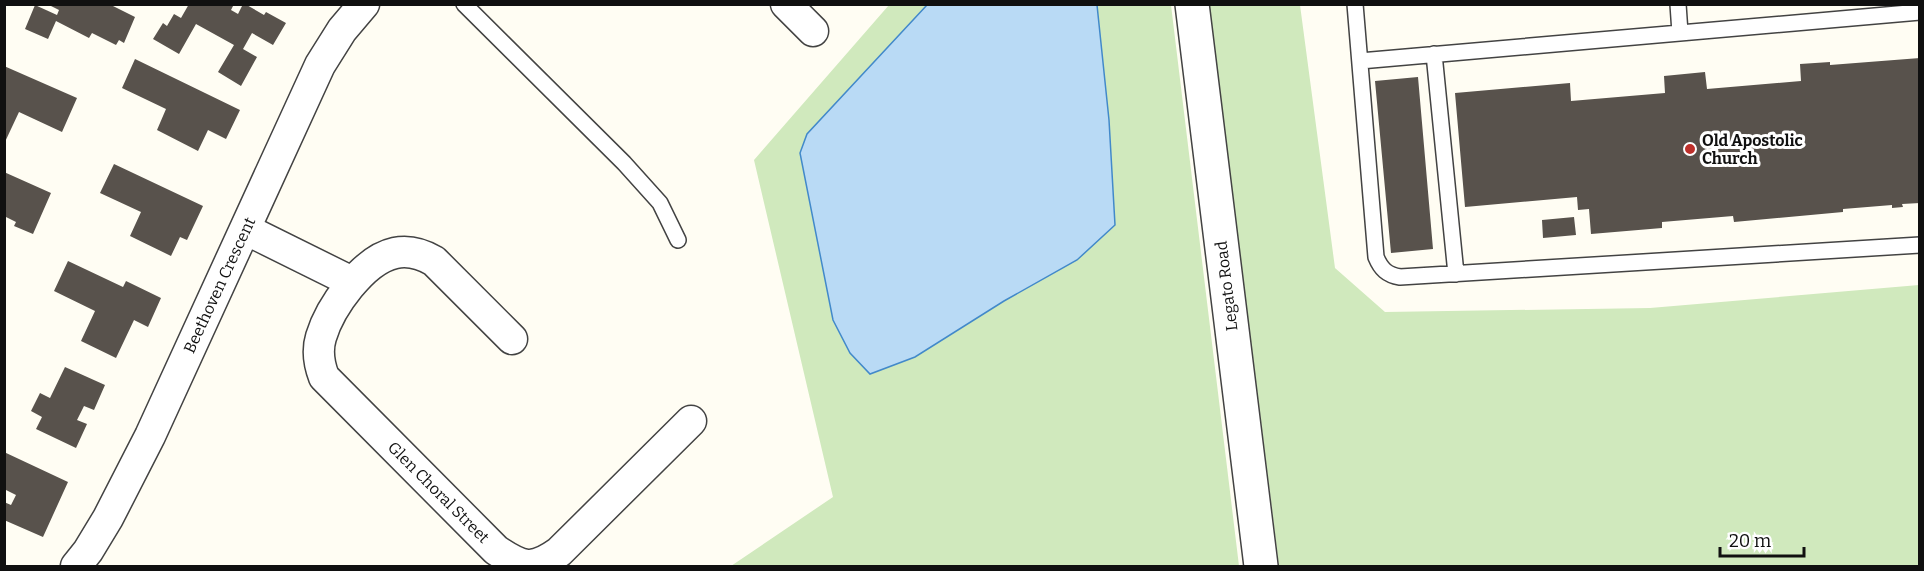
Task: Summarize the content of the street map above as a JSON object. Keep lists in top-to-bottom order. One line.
{"streets":{"street":["Beethoven Crescent","Legato Road","Glen Choral Street"]},"places":["Old Apostolic Church"],"scale_bar":"20 m"}
